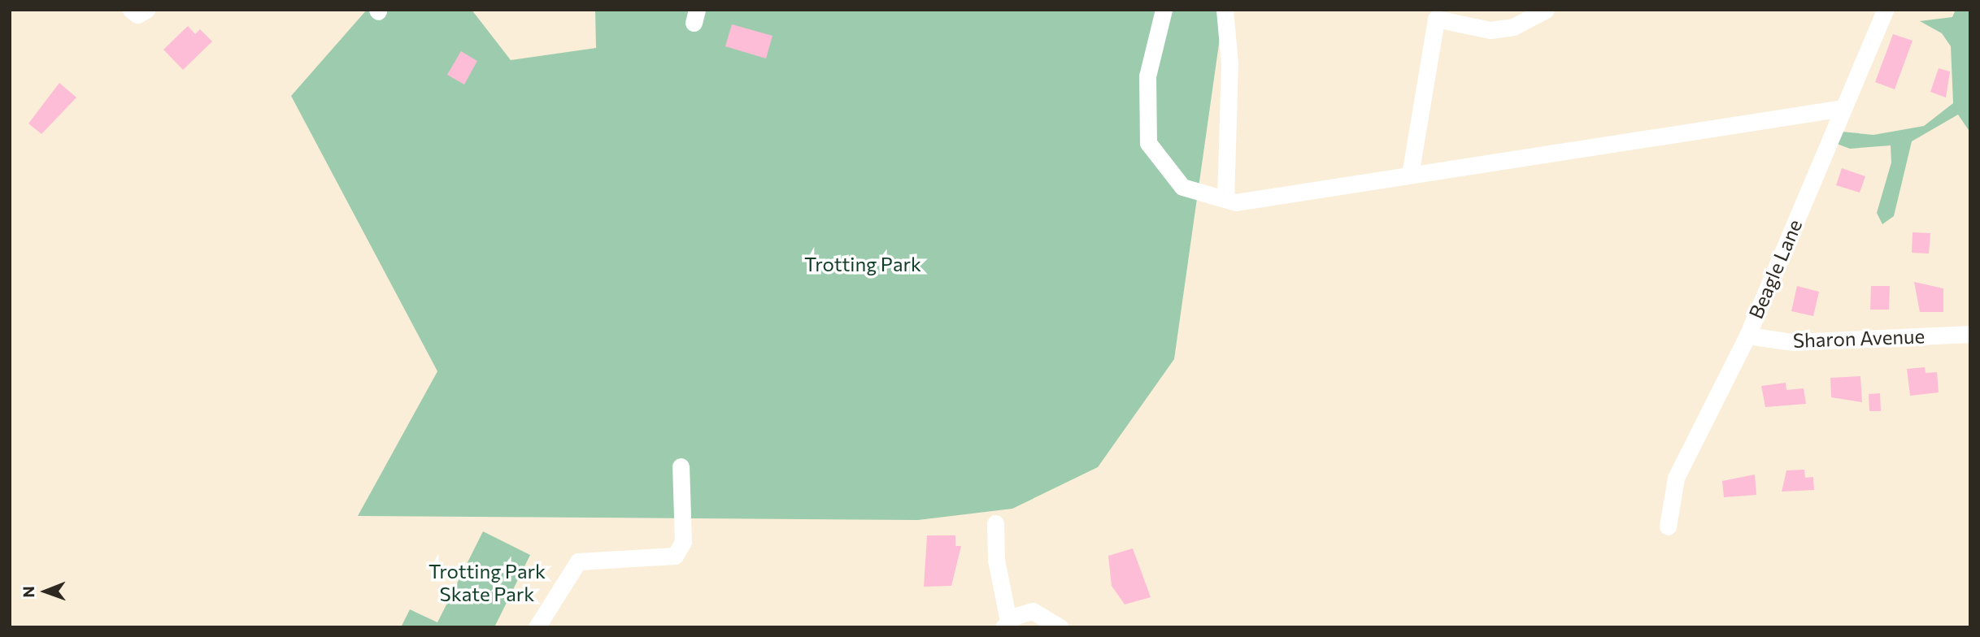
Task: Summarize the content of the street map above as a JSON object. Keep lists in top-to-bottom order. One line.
{"streets":{"street":["Beagle Lane","Sharon Avenue"]},"crossings":[["Beagle Lane","Sharon Avenue"]],"parks":["Trotting Park","Trotting Park Skate Park"],"north":"left"}
